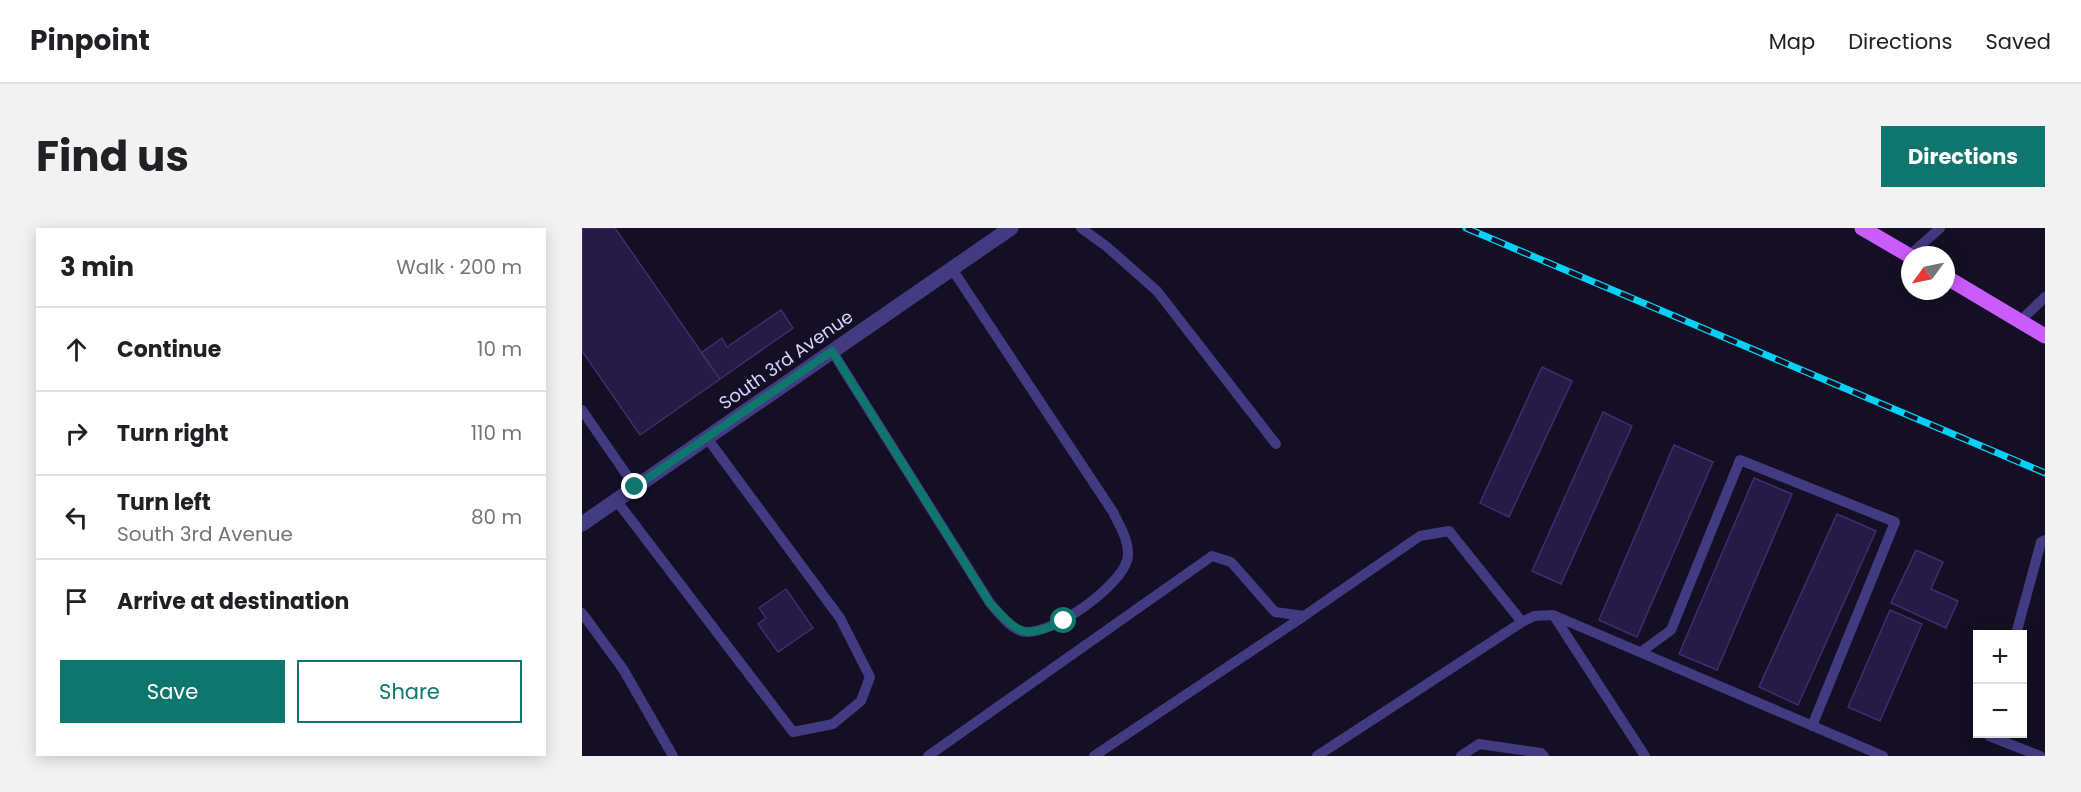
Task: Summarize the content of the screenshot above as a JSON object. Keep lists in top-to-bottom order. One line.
{"streets":{"street":["South 3rd Avenue"]},"north":"bottom left","page":{"header":"Pinpoint","nav":["Map","Directions","Saved"],"title":"Find us","buttons":["Directions",["Save","Share"]],"heading":["3 min","Walk · 200 m"],"list":[["Continue","10 m"],["Turn right","110 m"],["Turn left","South 3rd Avenue","80 m"],"Arrive at destination"],"map_buttons":["+","−"]}}
